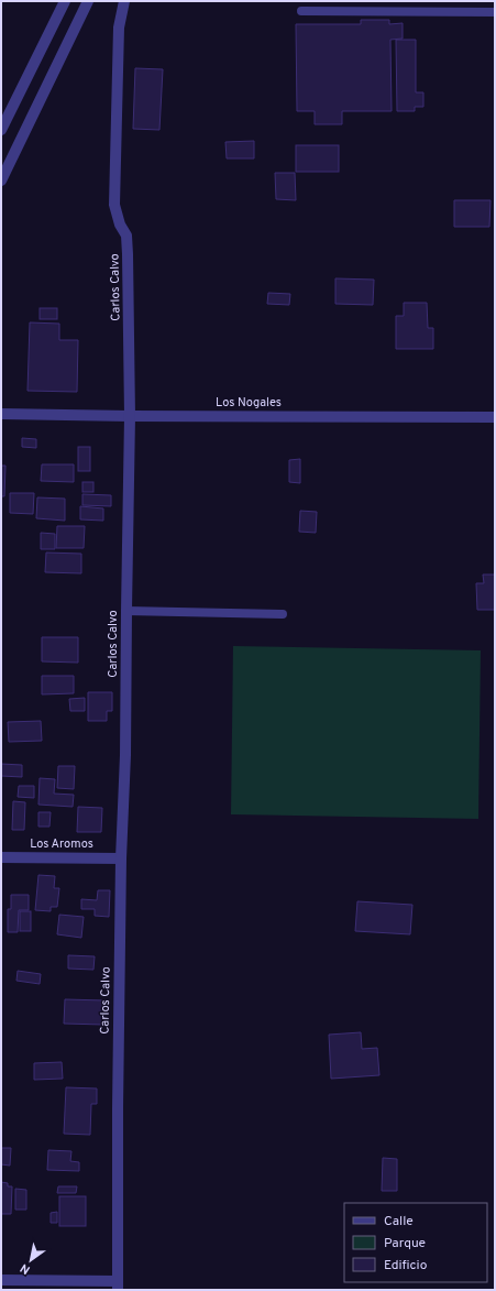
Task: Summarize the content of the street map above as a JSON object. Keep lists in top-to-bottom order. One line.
{"streets":{"street":["Carlos Calvo","Los Nogales","Los Aromos"]},"crossings":[["Carlos Calvo","Los Nogales"],["Carlos Calvo","Los Aromos"]],"legend":["Calle","Parque","Edificio"],"north":"bottom left"}
